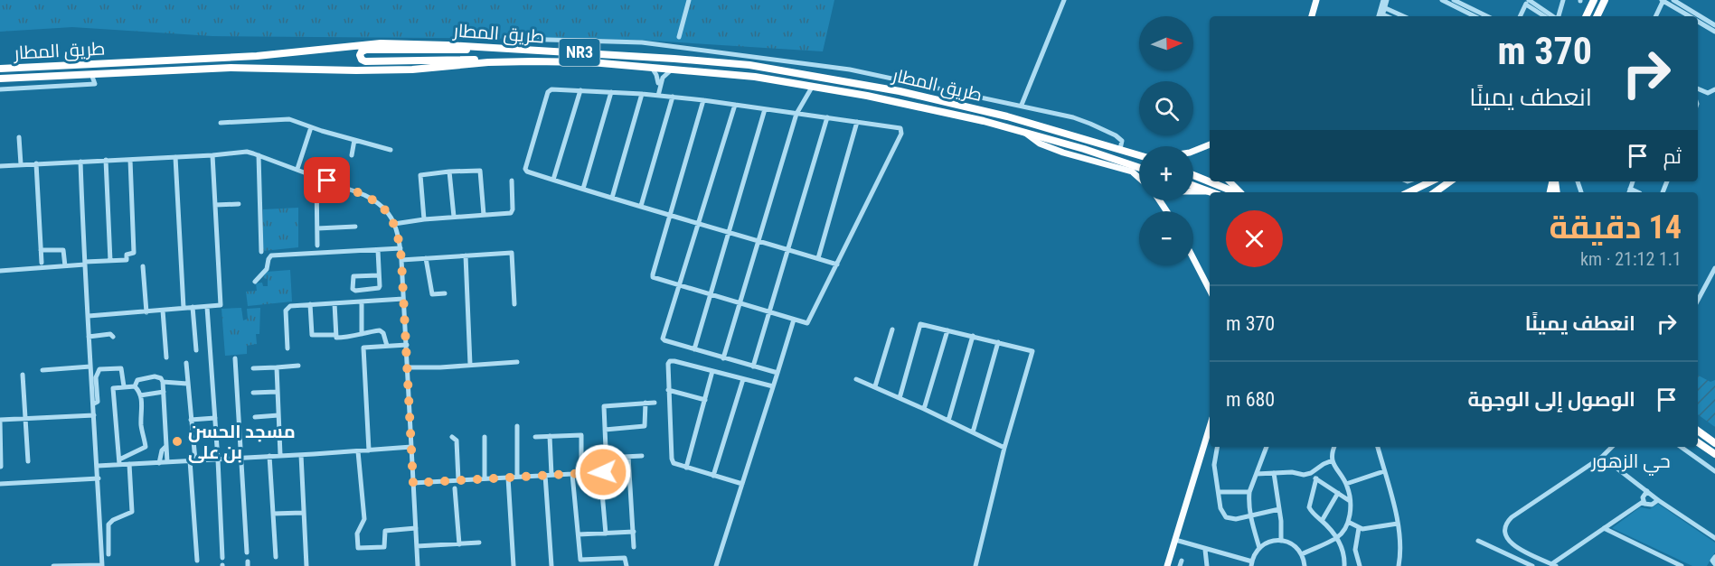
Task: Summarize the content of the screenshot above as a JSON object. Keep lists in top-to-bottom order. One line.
{"streets":{"highway":["طريق المطار","NR3"]},"districts":["حي الزهور"],"places":["مسجد الحسن بن على"],"north":"right","page":{"map_buttons":["+","−"],"turn":["370 m","انعطف يمينًا"],"then":"ثم","heading":["14 دقيقة","1.1 km · 21:12"],"list":[{"name":"انعطف يمينًا","value":"370 m"},{"name":"الوصول إلى الوجهة","value":"680 m"}]}}
